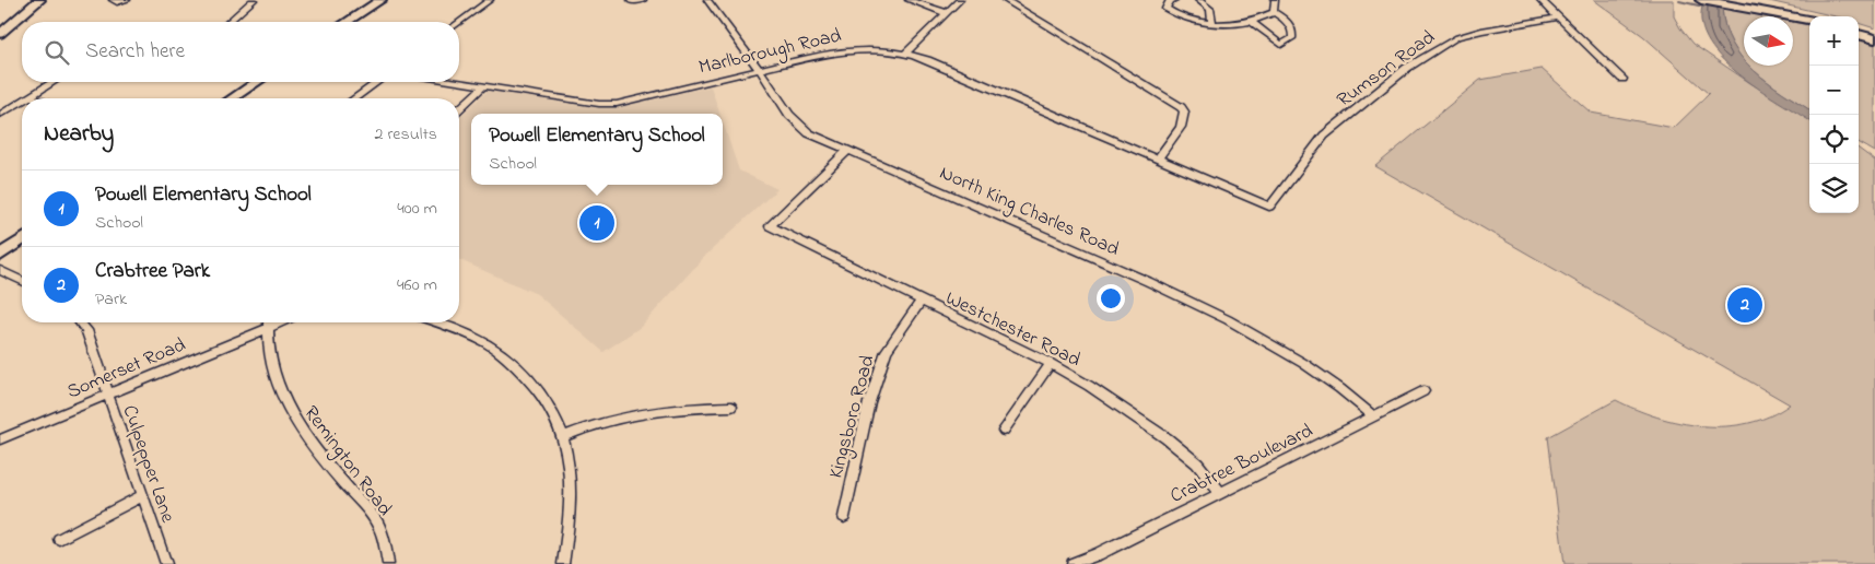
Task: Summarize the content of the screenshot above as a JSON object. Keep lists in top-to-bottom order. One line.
{"streets":{"street":["Marlborough Road","Rumson Road","North King Charles Road","Westchester Road","Somerset Road","Kingsboro Road","Remington Road","Crabtree Boulevard","Culpepper Lane"]},"crossings":[["Marlborough Road","Rumson Road"],["Marlborough Road","North King Charles Road"],["North King Charles Road","Westchester Road"],["North King Charles Road","Crabtree Boulevard"],["Westchester Road","Kingsboro Road"],["Westchester Road","Crabtree Boulevard"],["Somerset Road","Culpepper Lane"]],"north":"right","page":{"map_buttons":["+","−"],"search":"Search here","heading":["Nearby","2 results"],"popup":["Powell Elementary School","School"],"list":[{"mark":"1","name":"Powell Elementary School","note":"School","value":"400 m"},{"mark":"2","name":"Crabtree Park","note":"Park","value":"460 m"}],"pins":["1","2"]}}
